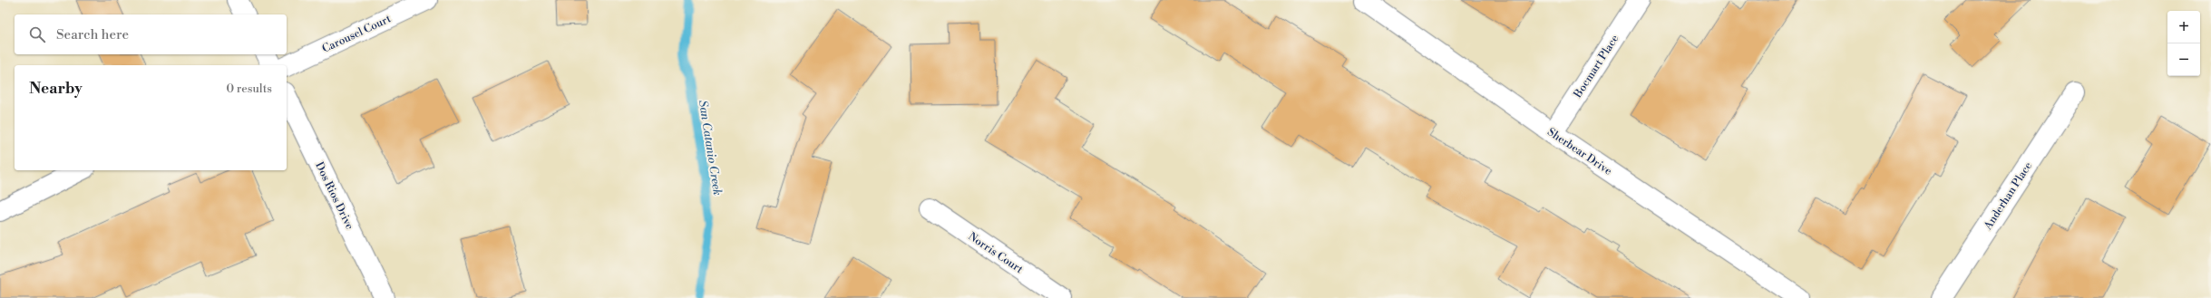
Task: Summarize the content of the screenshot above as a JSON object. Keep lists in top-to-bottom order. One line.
{"streets":{"street":["Carousel Court","Bocmart Place","Sherbear Drive","Dos Rios Drive","Anderhan Place","Norris Court"]},"crossings":[["Bocmart Place","Sherbear Drive"]],"water":["San Catanio Creek"],"page":{"map_buttons":["+","−"],"search":"Search here","heading":["Nearby","0 results"]}}
